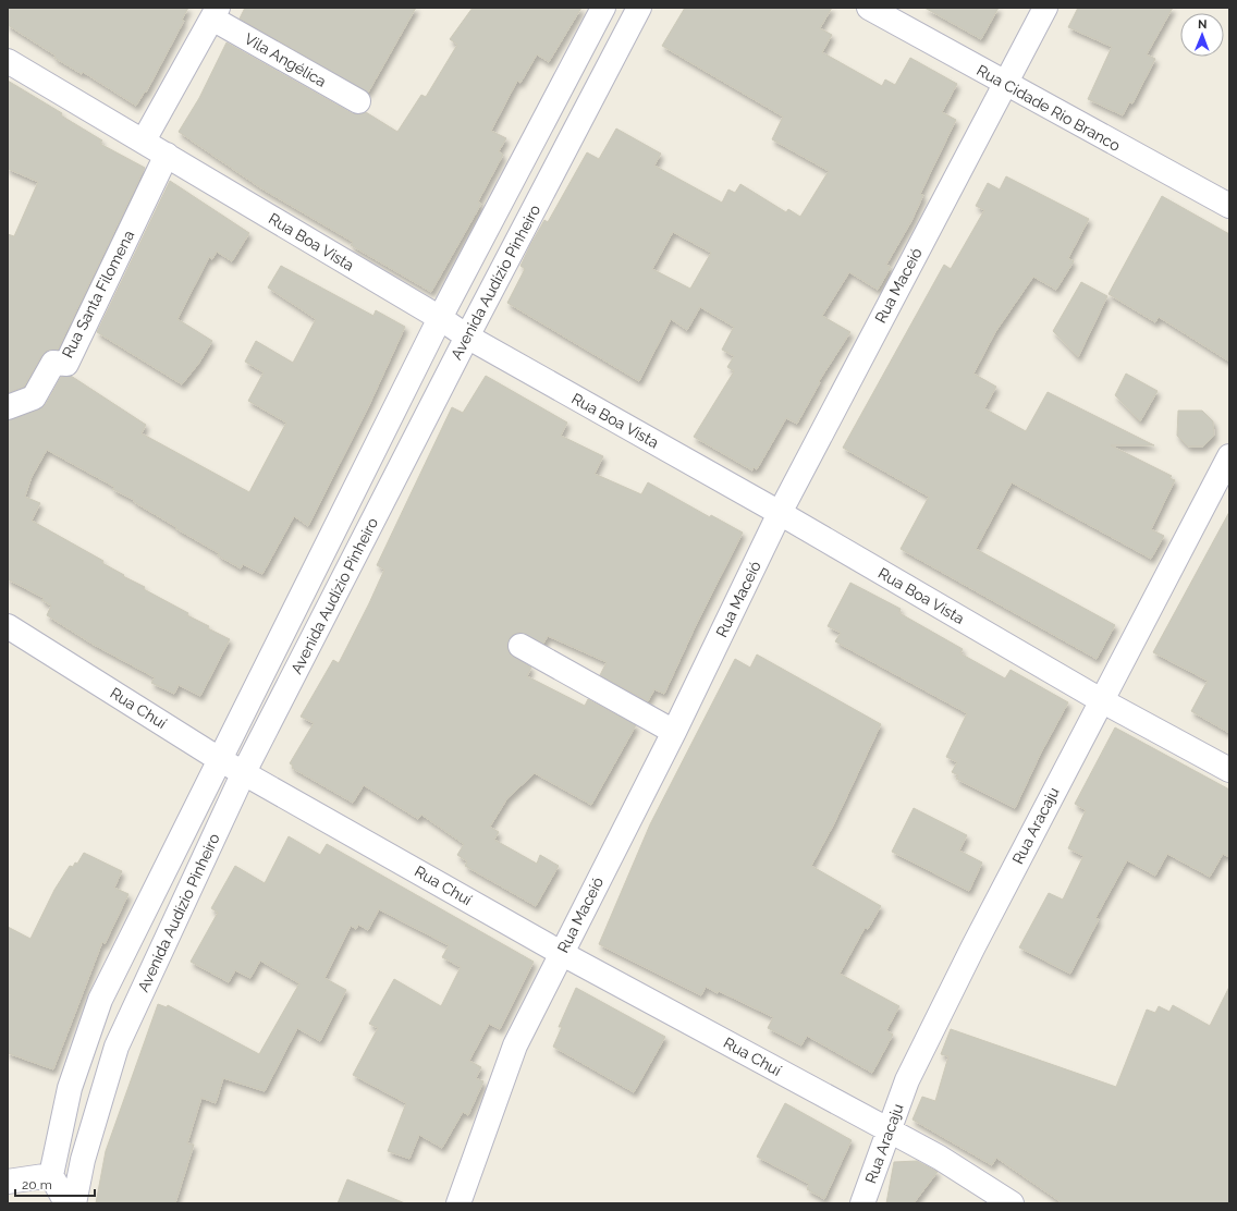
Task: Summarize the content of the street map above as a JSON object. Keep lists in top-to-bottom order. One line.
{"streets":{"street":["Vila Angélica","Rua Cidade Rio Branco","Rua Boa Vista","Avenida Audízio Pinheiro","Rua Maceió","Rua Santa Filomena","Rua Chuí","Rua Aracaju"]},"crossings":[["Rua Cidade Rio Branco","Rua Maceió"],["Rua Boa Vista","Avenida Audízio Pinheiro"],["Rua Boa Vista","Rua Maceió"],["Rua Boa Vista","Rua Santa Filomena"],["Rua Boa Vista","Rua Aracaju"],["Avenida Audízio Pinheiro","Rua Chuí"],["Rua Maceió","Rua Chuí"],["Rua Chuí","Rua Aracaju"]],"scale_bar":"20 m","north":"top"}
